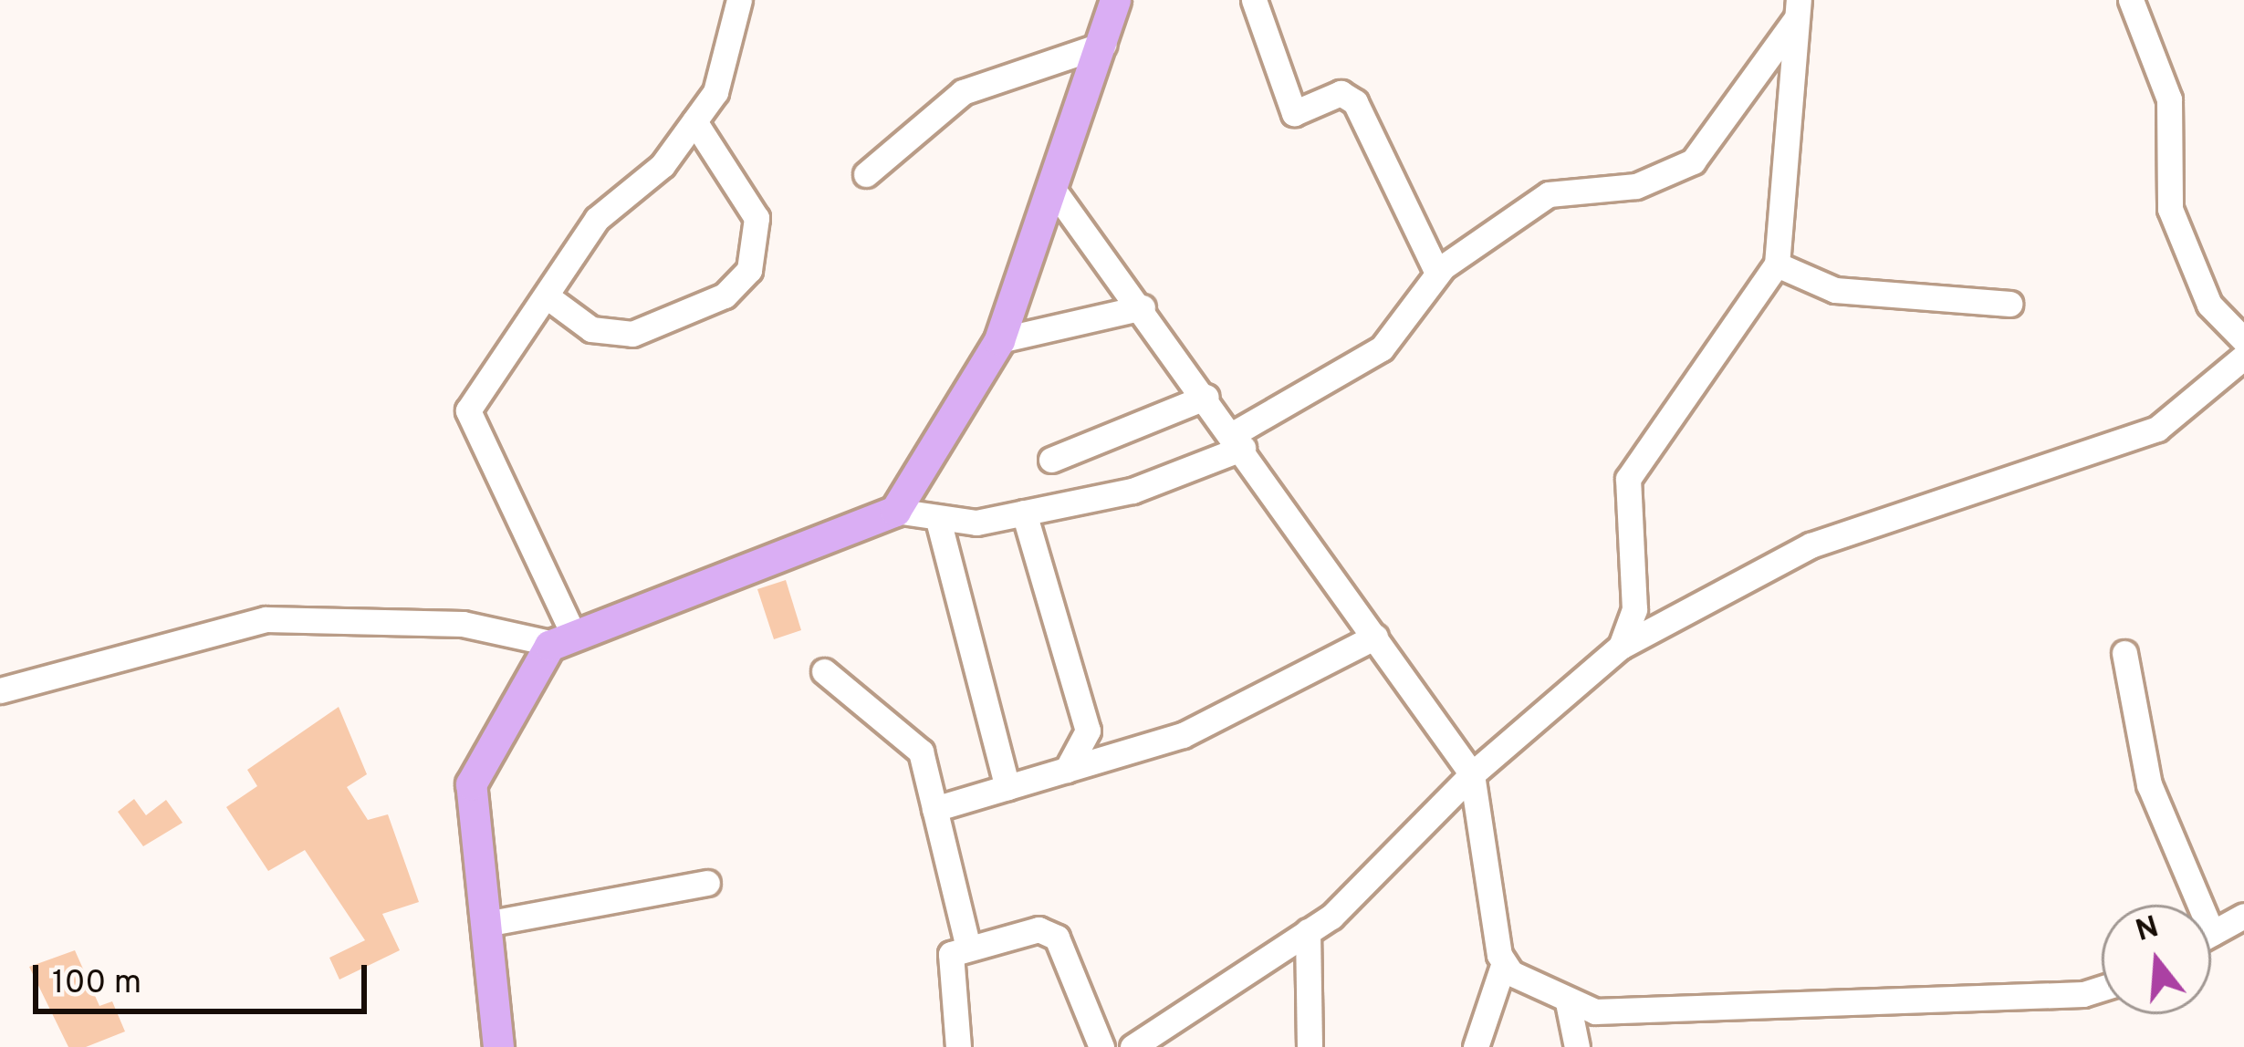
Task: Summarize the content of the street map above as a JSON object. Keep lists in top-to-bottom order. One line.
{"scale_bar":"100 m","north":"top"}
